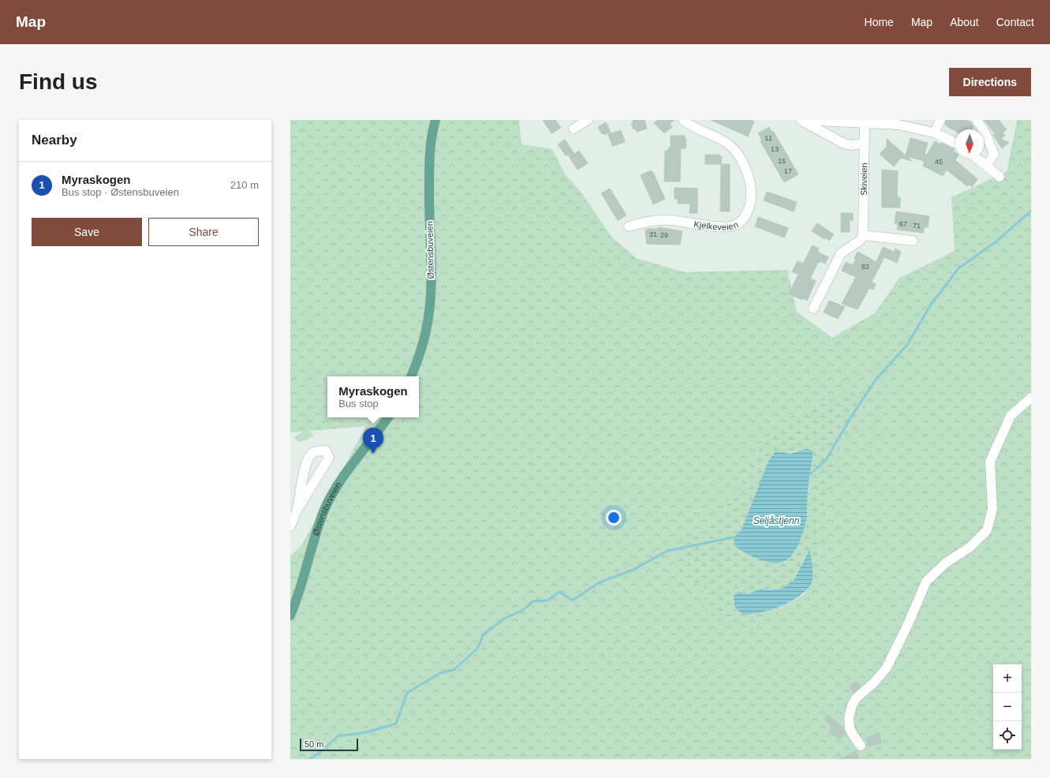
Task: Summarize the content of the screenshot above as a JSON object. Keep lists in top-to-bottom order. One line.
{"streets":{"main road":["Østensbuveien"],"street":["Skiveien","Kjelkeveien"]},"water":["Seljåstjenn"],"house_numbers":["11","13","15","45","17","67","71","31","29","82"],"scale_bar":"50 m","north":"bottom","page":{"header":"Map","nav":["Home","Map","About","Contact"],"buttons":["Directions",["Save","Share"]],"title":"Find us","heading":"Nearby","list":[{"mark":"1","name":"Myraskogen","note":"Bus stop · Østensbuveien","value":"210 m"}],"popup":["Myraskogen","Bus stop"],"pins":"1","map_buttons":["+","−"],"scale":"50 m"}}
